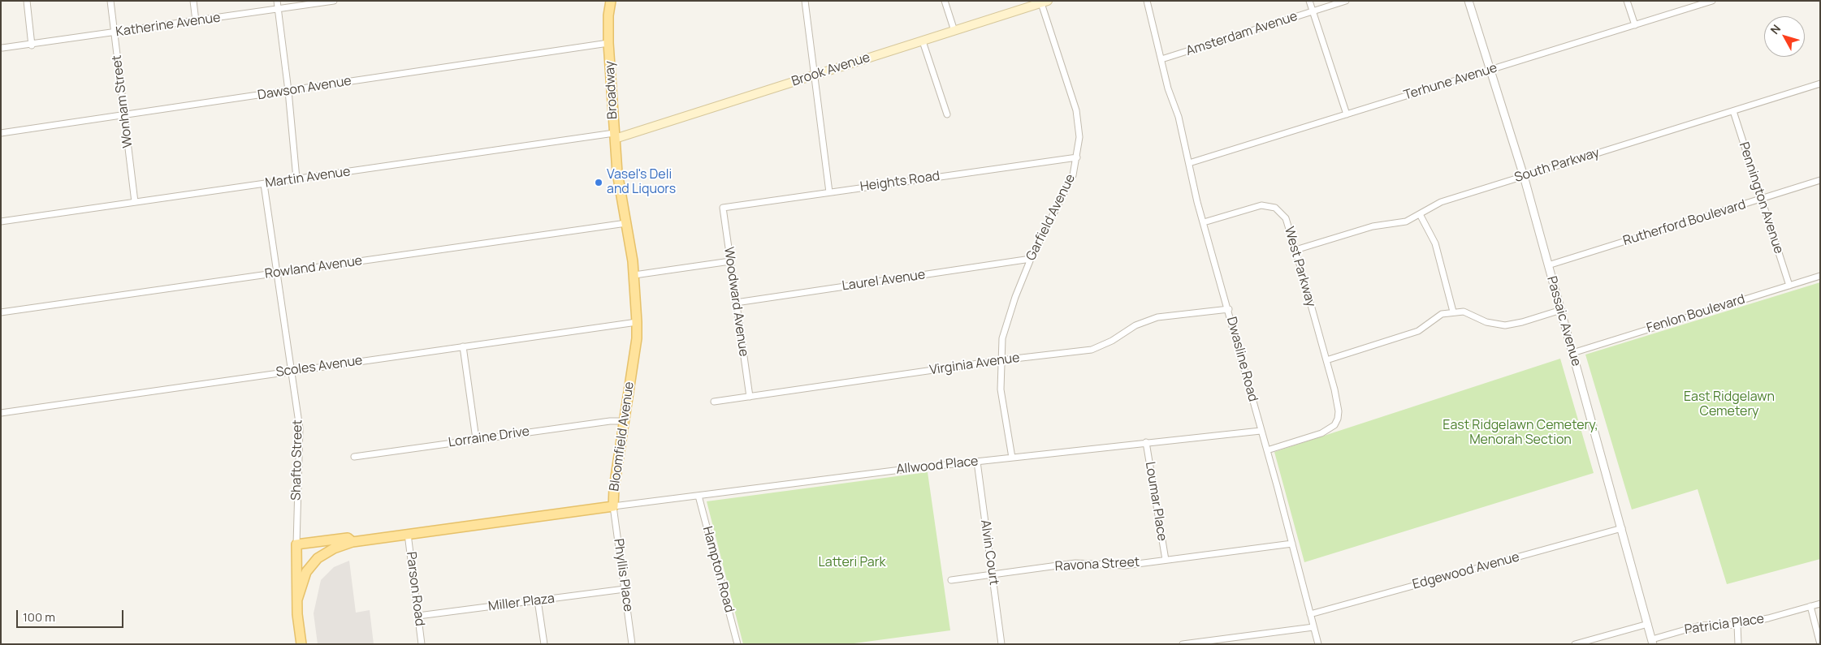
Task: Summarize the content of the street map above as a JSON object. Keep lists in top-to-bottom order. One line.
{"streets":{"main road":["Brook Avenue","Broadway","Bloomfield Avenue"],"street":["Katherine Avenue","Amsterdam Avenue","Terhune Avenue","Dawson Avenue","Wonham Street","South Parkway","Martin Avenue","Heights Road","Pennington Avenue","Garfield Avenue","Rutherford Boulevard","West Parkway","Rowland Avenue","Laurel Avenue","Woodward Avenue","Fenlon Boulevard","Passaic Avenue","Dwasline Road","Virginia Avenue","Scoles Avenue","Lorraine Drive","Shafto Street","Allwood Place","Loumar Place","Alvin Court","Ravona Street","Hampton Road","Edgewood Avenue","Phyllis Place","Parson Road","Miller Plaza","Patricia Place"]},"crossings":[["Katherine Avenue","Wonham Street"],["Amsterdam Avenue","Dwasline Road"],["Brook Avenue","Broadway"],["Brook Avenue","Martin Avenue"],["Brook Avenue","Garfield Avenue"],["Terhune Avenue","Passaic Avenue"],["Terhune Avenue","Dwasline Road"],["Dawson Avenue","Broadway"],["Dawson Avenue","Wonham Street"],["Broadway","Martin Avenue"],["Broadway","Bloomfield Avenue"],["Wonham Street","Martin Avenue"],["South Parkway","Pennington Avenue"],["South Parkway","West Parkway"],["South Parkway","Passaic Avenue"],["Martin Avenue","Shafto Street"],["Heights Road","Garfield Avenue"],["Heights Road","Woodward Avenue"],["Pennington Avenue","Rutherford Boulevard"],["Pennington Avenue","Fenlon Boulevard"],["Garfield Avenue","Laurel Avenue"],["Garfield Avenue","Virginia Avenue"],["Garfield Avenue","Allwood Place"],["Rutherford Boulevard","Passaic Avenue"],["West Parkway","Dwasline Road"],["Rowland Avenue","Bloomfield Avenue"],["Rowland Avenue","Shafto Street"],["Laurel Avenue","Woodward Avenue"],["Woodward Avenue","Virginia Avenue"],["Fenlon Boulevard","Passaic Avenue"],["Passaic Avenue","Edgewood Avenue"],["Passaic Avenue","Patricia Place"],["Dwasline Road","Virginia Avenue"],["Dwasline Road","Allwood Place"],["Dwasline Road","Ravona Street"],["Dwasline Road","Edgewood Avenue"],["Scoles Avenue","Bloomfield Avenue"],["Scoles Avenue","Shafto Street"],["Bloomfield Avenue","Lorraine Drive"],["Bloomfield Avenue","Shafto Street"],["Bloomfield Avenue","Allwood Place"],["Bloomfield Avenue","Phyllis Place"],["Bloomfield Avenue","Parson Road"],["Allwood Place","Loumar Place"],["Allwood Place","Alvin Court"],["Allwood Place","Hampton Road"],["Allwood Place","Phyllis Place"],["Loumar Place","Ravona Street"],["Alvin Court","Ravona Street"],["Phyllis Place","Miller Plaza"],["Parson Road","Miller Plaza"]],"parks":["East Ridgelawn Cemetery","East Ridgelawn Cemetery, Menorah Section","Latteri Park"],"places":["Vasel's Deli and Liquors"],"scale_bar":"100 m","north":"top left"}
